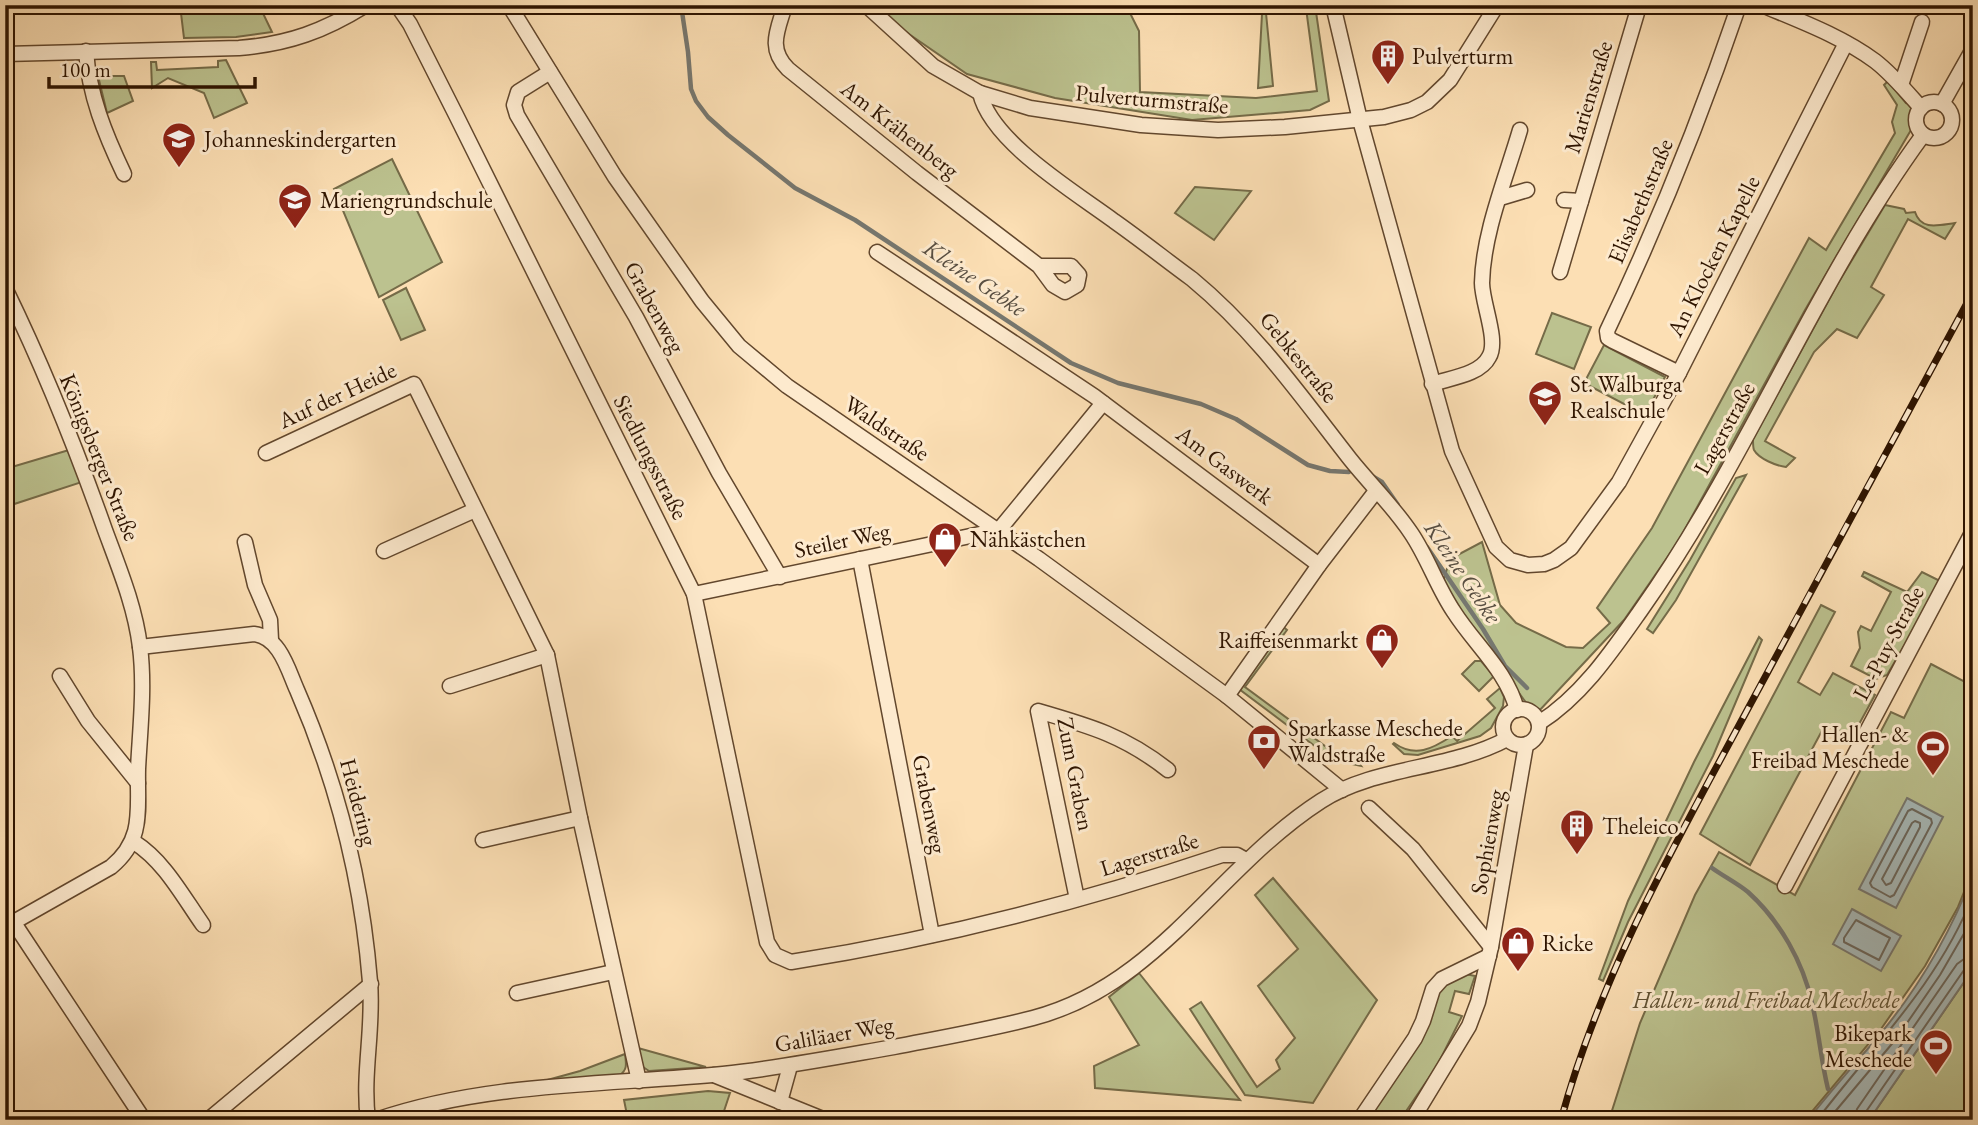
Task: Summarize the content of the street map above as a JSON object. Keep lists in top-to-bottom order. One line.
{"streets":{"street":["Marienstraße","Pulverturmstraße","Am Krähenberg","Elisabethstraße","An Klocken Kapelle","Grabenweg","Gebkestraße","Auf der Heide","Waldstraße","Lagerstraße","Königsberger Straße","Siedlungsstraße","Am Gaswerk","Steiler Weg","Le-Puy-Straße","Zum Graben","Heidering","Sophienweg","Galiläaer Weg"]},"crossings":[["Pulverturmstraße","An Klocken Kapelle"],["Pulverturmstraße","Gebkestraße"],["Elisabethstraße","An Klocken Kapelle"],["Grabenweg","Waldstraße"],["Grabenweg","Lagerstraße"],["Grabenweg","Steiler Weg"],["Gebkestraße","Lagerstraße"],["Gebkestraße","Sophienweg"],["Auf der Heide","Galiläaer Weg"],["Waldstraße","Steiler Weg"],["Lagerstraße","Siedlungsstraße"],["Lagerstraße","Zum Graben"],["Lagerstraße","Sophienweg"],["Lagerstraße","Galiläaer Weg"],["Siedlungsstraße","Steiler Weg"]],"water":["Kleine Gebke"],"parks":["Hallen- und Freibad Meschede"],"places":{"building":["Pulverturm","Theleico"],"school or university":["Johanneskindergarten","Mariengrundschule","St. Walburga Realschule"],"shop":["Nähkästchen","Raiffeisenmarkt","Ricke"],"bank":["Sparkasse Meschede Waldstraße"],"sports":["Hallen- & Freibad Meschede","Bikepark Meschede"]},"scale_bar":"100 m"}
